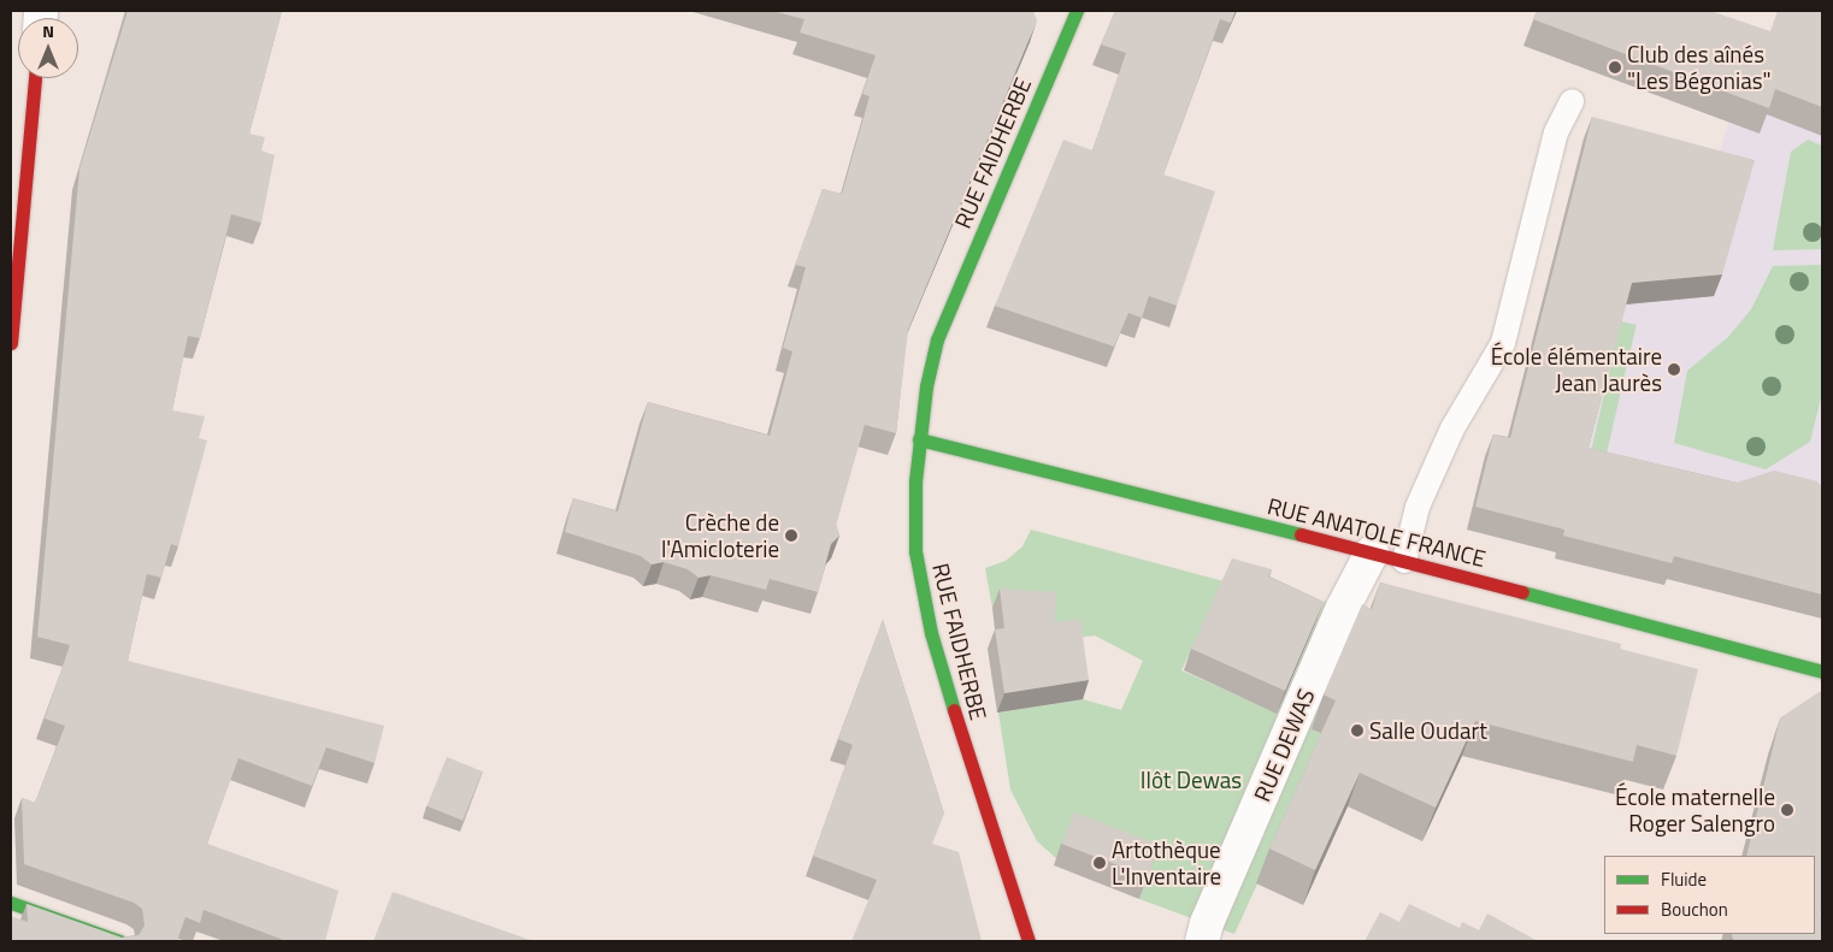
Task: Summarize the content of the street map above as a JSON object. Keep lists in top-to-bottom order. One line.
{"streets":{"street":["RUE FAIDHERBE","RUE ANATOLE FRANCE","RUE DEWAS"]},"crossings":[["RUE FAIDHERBE","RUE ANATOLE FRANCE"],["RUE ANATOLE FRANCE","RUE DEWAS"]],"parks":["Ilôt Dewas"],"places":["Club des aînés \"Les Bégonias\"","École élémentaire Jean Jaurès","Crèche de l'Amicloterie","Salle Oudart","École maternelle Roger Salengro","Artothèque L'Inventaire"],"legend":["Fluide","Bouchon"],"north":"top"}
